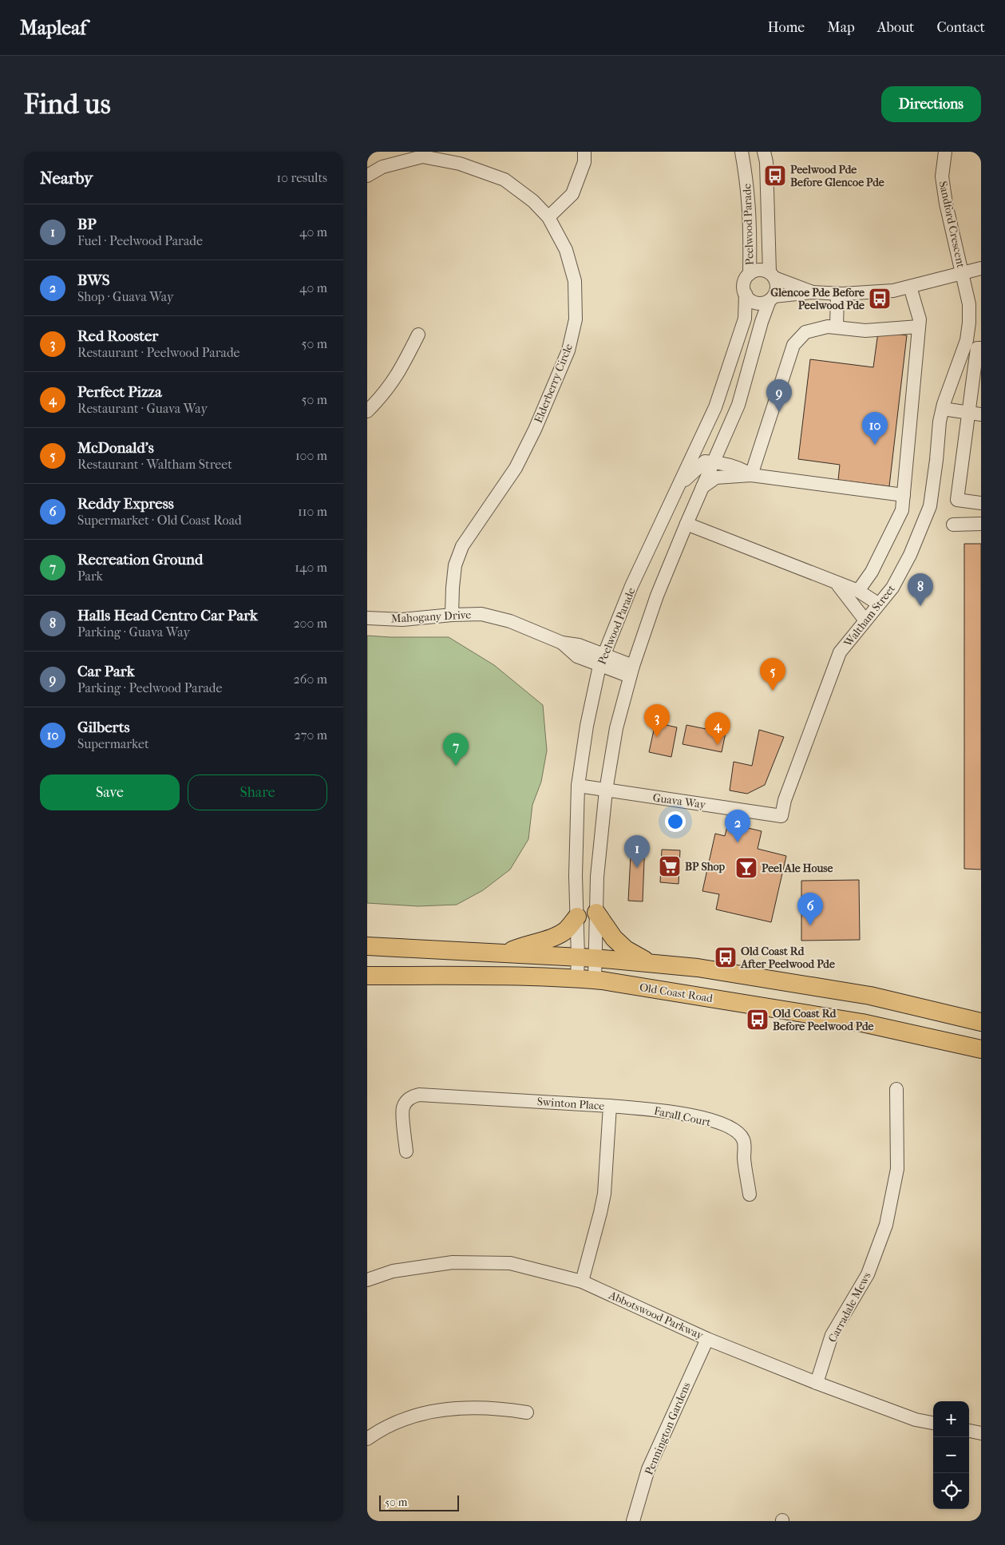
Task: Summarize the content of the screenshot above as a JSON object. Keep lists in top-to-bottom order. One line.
{"streets":{"highway":["Old Coast Road"],"street":["Peelwood Parade","Sandford Crescent","Elderberry Circle","Waltham Street","Mahogany Drive","Guava Way","Swinton Place","Farall Court","Carradale Mews","Abbotswood Parkway","Pennington Gardens"]},"crossings":[["Peelwood Parade","Mahogany Drive"],["Peelwood Parade","Guava Way"],["Peelwood Parade","Old Coast Road"],["Sandford Crescent","Waltham Street"],["Elderberry Circle","Mahogany Drive"],["Waltham Street","Guava Way"],["Swinton Place","Farall Court"],["Swinton Place","Abbotswood Parkway"],["Carradale Mews","Abbotswood Parkway"],["Abbotswood Parkway","Pennington Gardens"]],"places":{"bus stop":["Peelwood Pde Before Glencoe Pde","Glencoe Pde Before Peelwood Pde","Old Coast Rd After Peelwood Pde","Old Coast Rd Before Peelwood Pde"],"supermarket":["BP Shop"],"bar":["Peel Ale House"]},"scale_bar":"50 m","page":{"header":"Mapleaf","nav":["Home","Map","About","Contact"],"buttons":["Directions",["Save","Share"]],"title":"Find us","heading":["Nearby","10 results"],"list":[{"mark":"1","name":"BP","note":"Fuel · Peelwood Parade","value":"40 m"},{"mark":"2","name":"BWS","note":"Shop · Guava Way","value":"40 m"},{"mark":"3","name":"Red Rooster","note":"Restaurant · Peelwood Parade","value":"50 m"},{"mark":"4","name":"Perfect Pizza","note":"Restaurant · Guava Way","value":"50 m"},{"mark":"5","name":"McDonald's","note":"Restaurant · Waltham Street","value":"100 m"},{"mark":"6","name":"Reddy Express","note":"Supermarket · Old Coast Road","value":"110 m"},{"mark":"7","name":"Recreation Ground","note":"Park","value":"140 m"},{"mark":"8","name":"Halls Head Centro Car Park","note":"Parking · Guava Way","value":"200 m"},{"mark":"9","name":"Car Park","note":"Parking · Peelwood Parade","value":"260 m"},{"mark":"10","name":"Gilberts","note":"Supermarket","value":"270 m"}],"pins":["9","10","8","5","3","4","7","2","1","6"],"map_buttons":["+","−"],"scale":"50 m"}}
